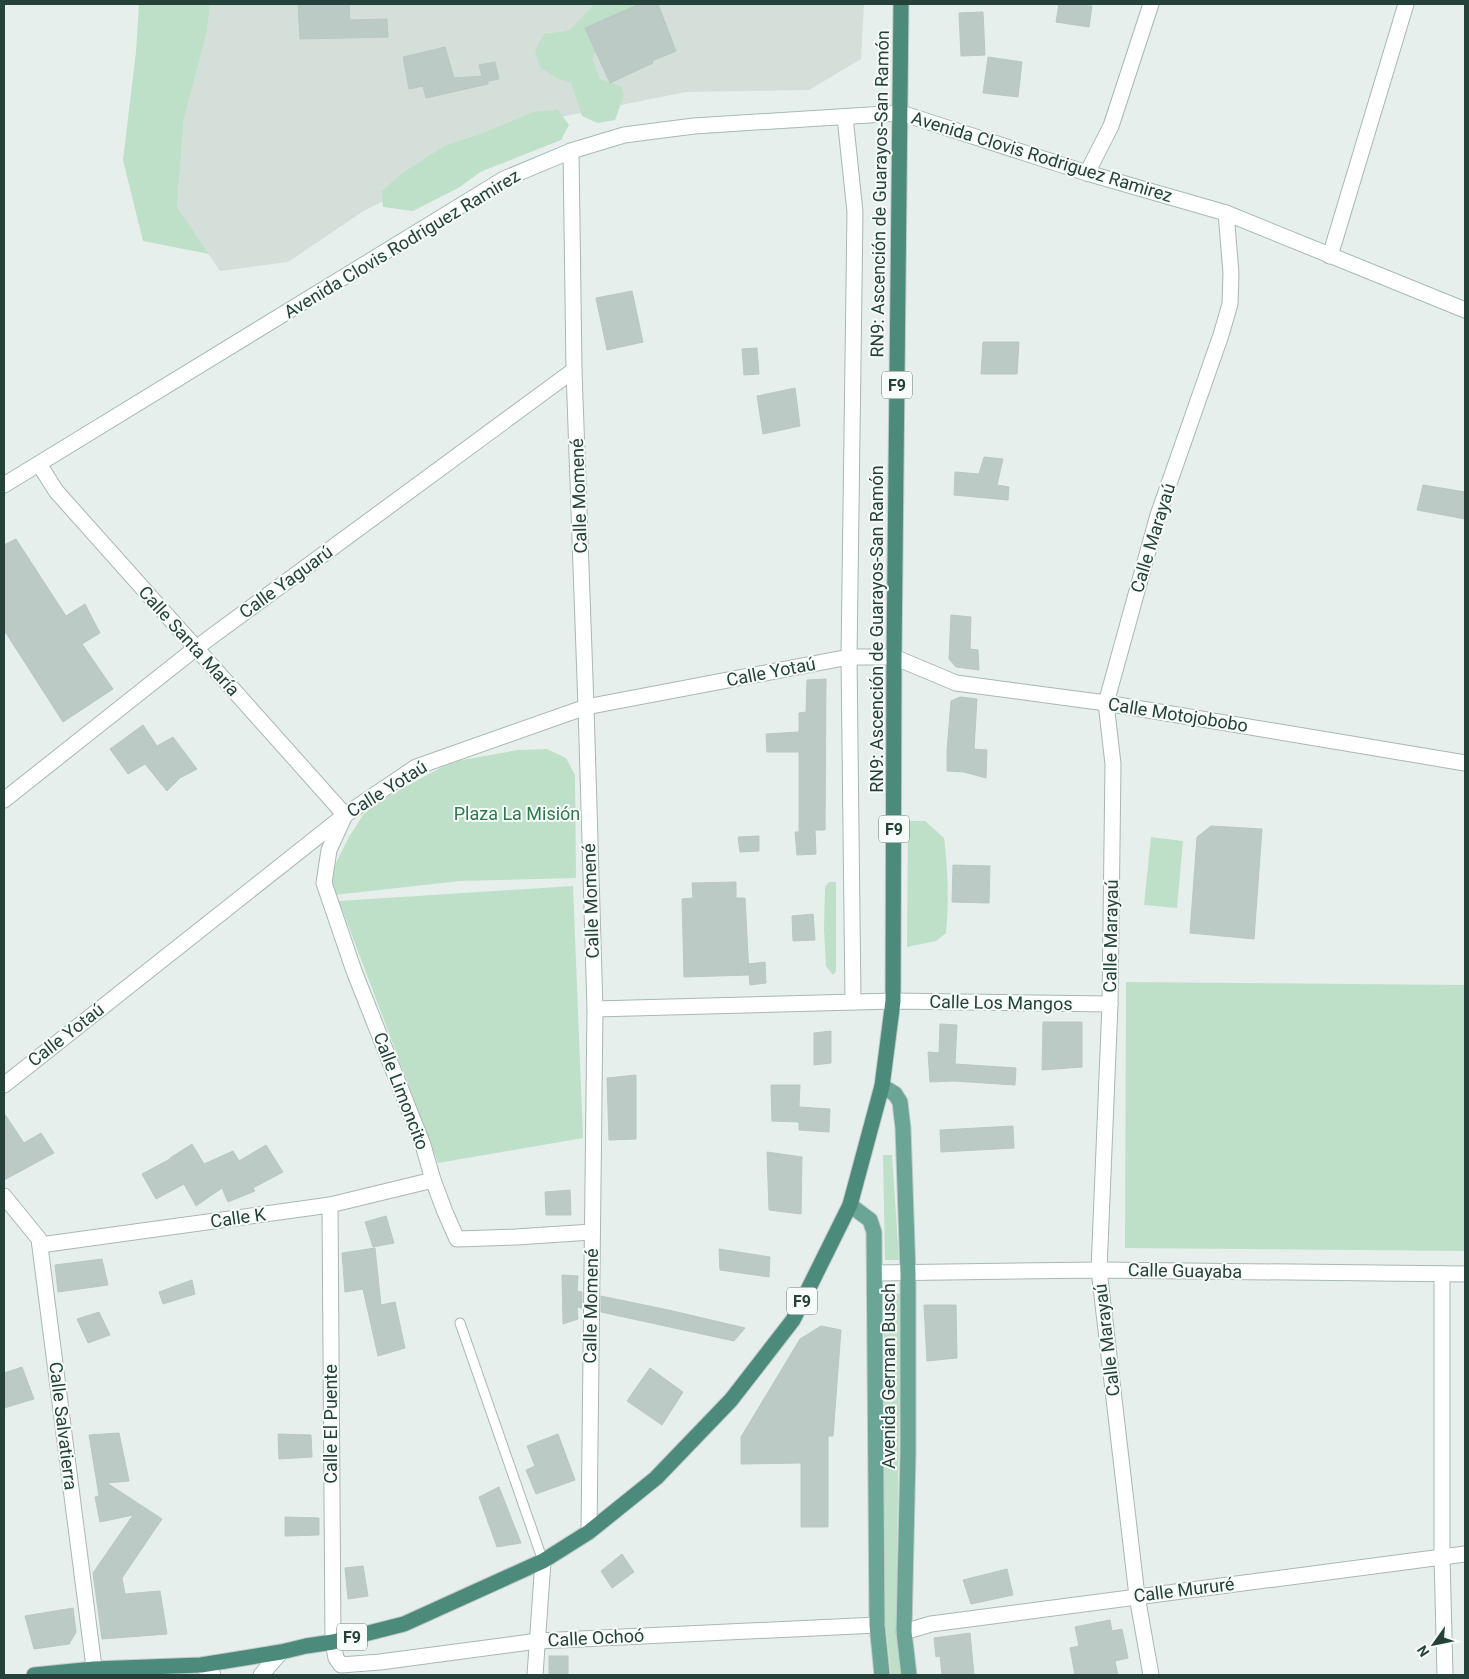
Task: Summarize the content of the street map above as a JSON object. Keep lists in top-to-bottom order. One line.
{"streets":{"highway":["RN9: Ascención de Guarayos-San Ramón","F9"],"main road":["Avenida German Busch"],"street":["Avenida Clovis Rodriguez Ramirez","Calle Momené","Calle Marayaú","Calle Yaguarú","Calle Santa María","Calle Yotaú","Calle Motojobobo","Calle Los Mangos","Calle Limoncito","Calle K","Calle Guayaba","Calle El Puente","Calle Salvatierra","Calle Mururé","Calle Ochoó"]},"crossings":[["Avenida Clovis Rodriguez Ramirez","RN9: Ascención de Guarayos-San Ramón"],["Avenida Clovis Rodriguez Ramirez","Calle Momené"],["Avenida Clovis Rodriguez Ramirez","Calle Marayaú"],["Avenida Clovis Rodriguez Ramirez","Calle Santa María"],["RN9: Ascención de Guarayos-San Ramón","Calle Momené"],["RN9: Ascención de Guarayos-San Ramón","Calle Yotaú"],["RN9: Ascención de Guarayos-San Ramón","Calle Motojobobo"],["RN9: Ascención de Guarayos-San Ramón","Calle Los Mangos"],["RN9: Ascención de Guarayos-San Ramón","Avenida German Busch"],["RN9: Ascención de Guarayos-San Ramón","Calle El Puente"],["RN9: Ascención de Guarayos-San Ramón","Calle Salvatierra"],["RN9: Ascención de Guarayos-San Ramón","Calle Ochoó"],["Calle Momené","Calle Yaguarú"],["Calle Momené","Calle Yotaú"],["Calle Momené","Calle Los Mangos"],["Calle Momené","Calle Limoncito"],["Calle Marayaú","Calle Motojobobo"],["Calle Marayaú","Calle Los Mangos"],["Calle Marayaú","Calle Guayaba"],["Calle Marayaú","Calle Mururé"],["Calle Yaguarú","Calle Santa María"],["Calle Santa María","Calle Yotaú"],["Calle Santa María","Calle Limoncito"],["Calle Yotaú","Calle Motojobobo"],["Calle Yotaú","Calle Limoncito"],["Calle Limoncito","Calle K"],["Calle K","Calle El Puente"],["Calle K","Calle Salvatierra"],["Calle Guayaba","Avenida German Busch"],["Avenida German Busch","Calle Mururé"],["Avenida German Busch","Calle Ochoó"],["Calle El Puente","Calle Ochoó"]],"parks":["Plaza La Misión"],"north":"bottom left"}
